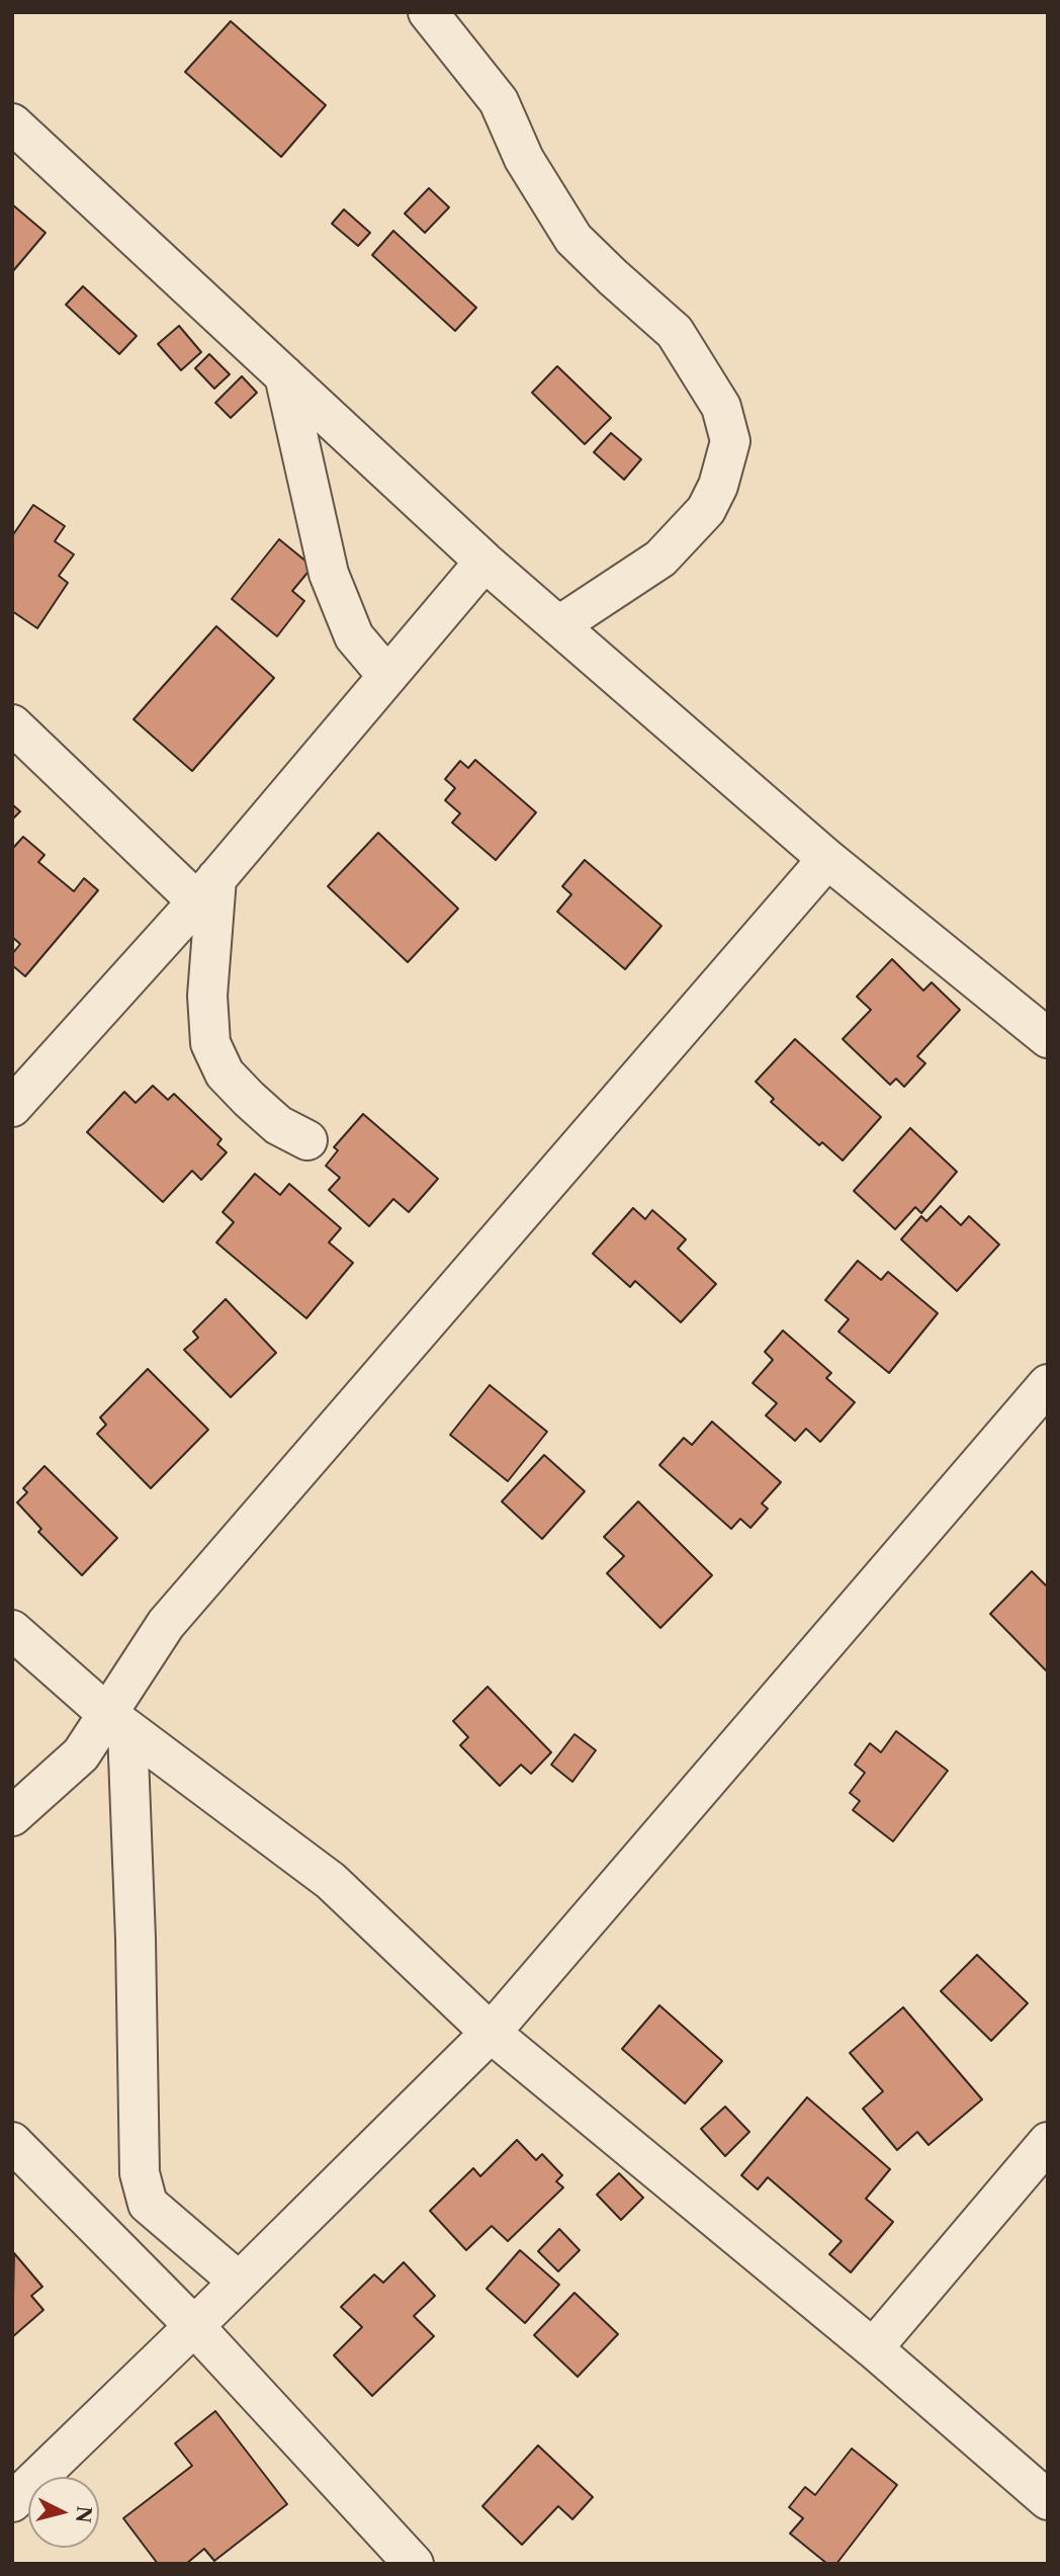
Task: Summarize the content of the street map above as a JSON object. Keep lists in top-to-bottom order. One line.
{"north":"right"}
